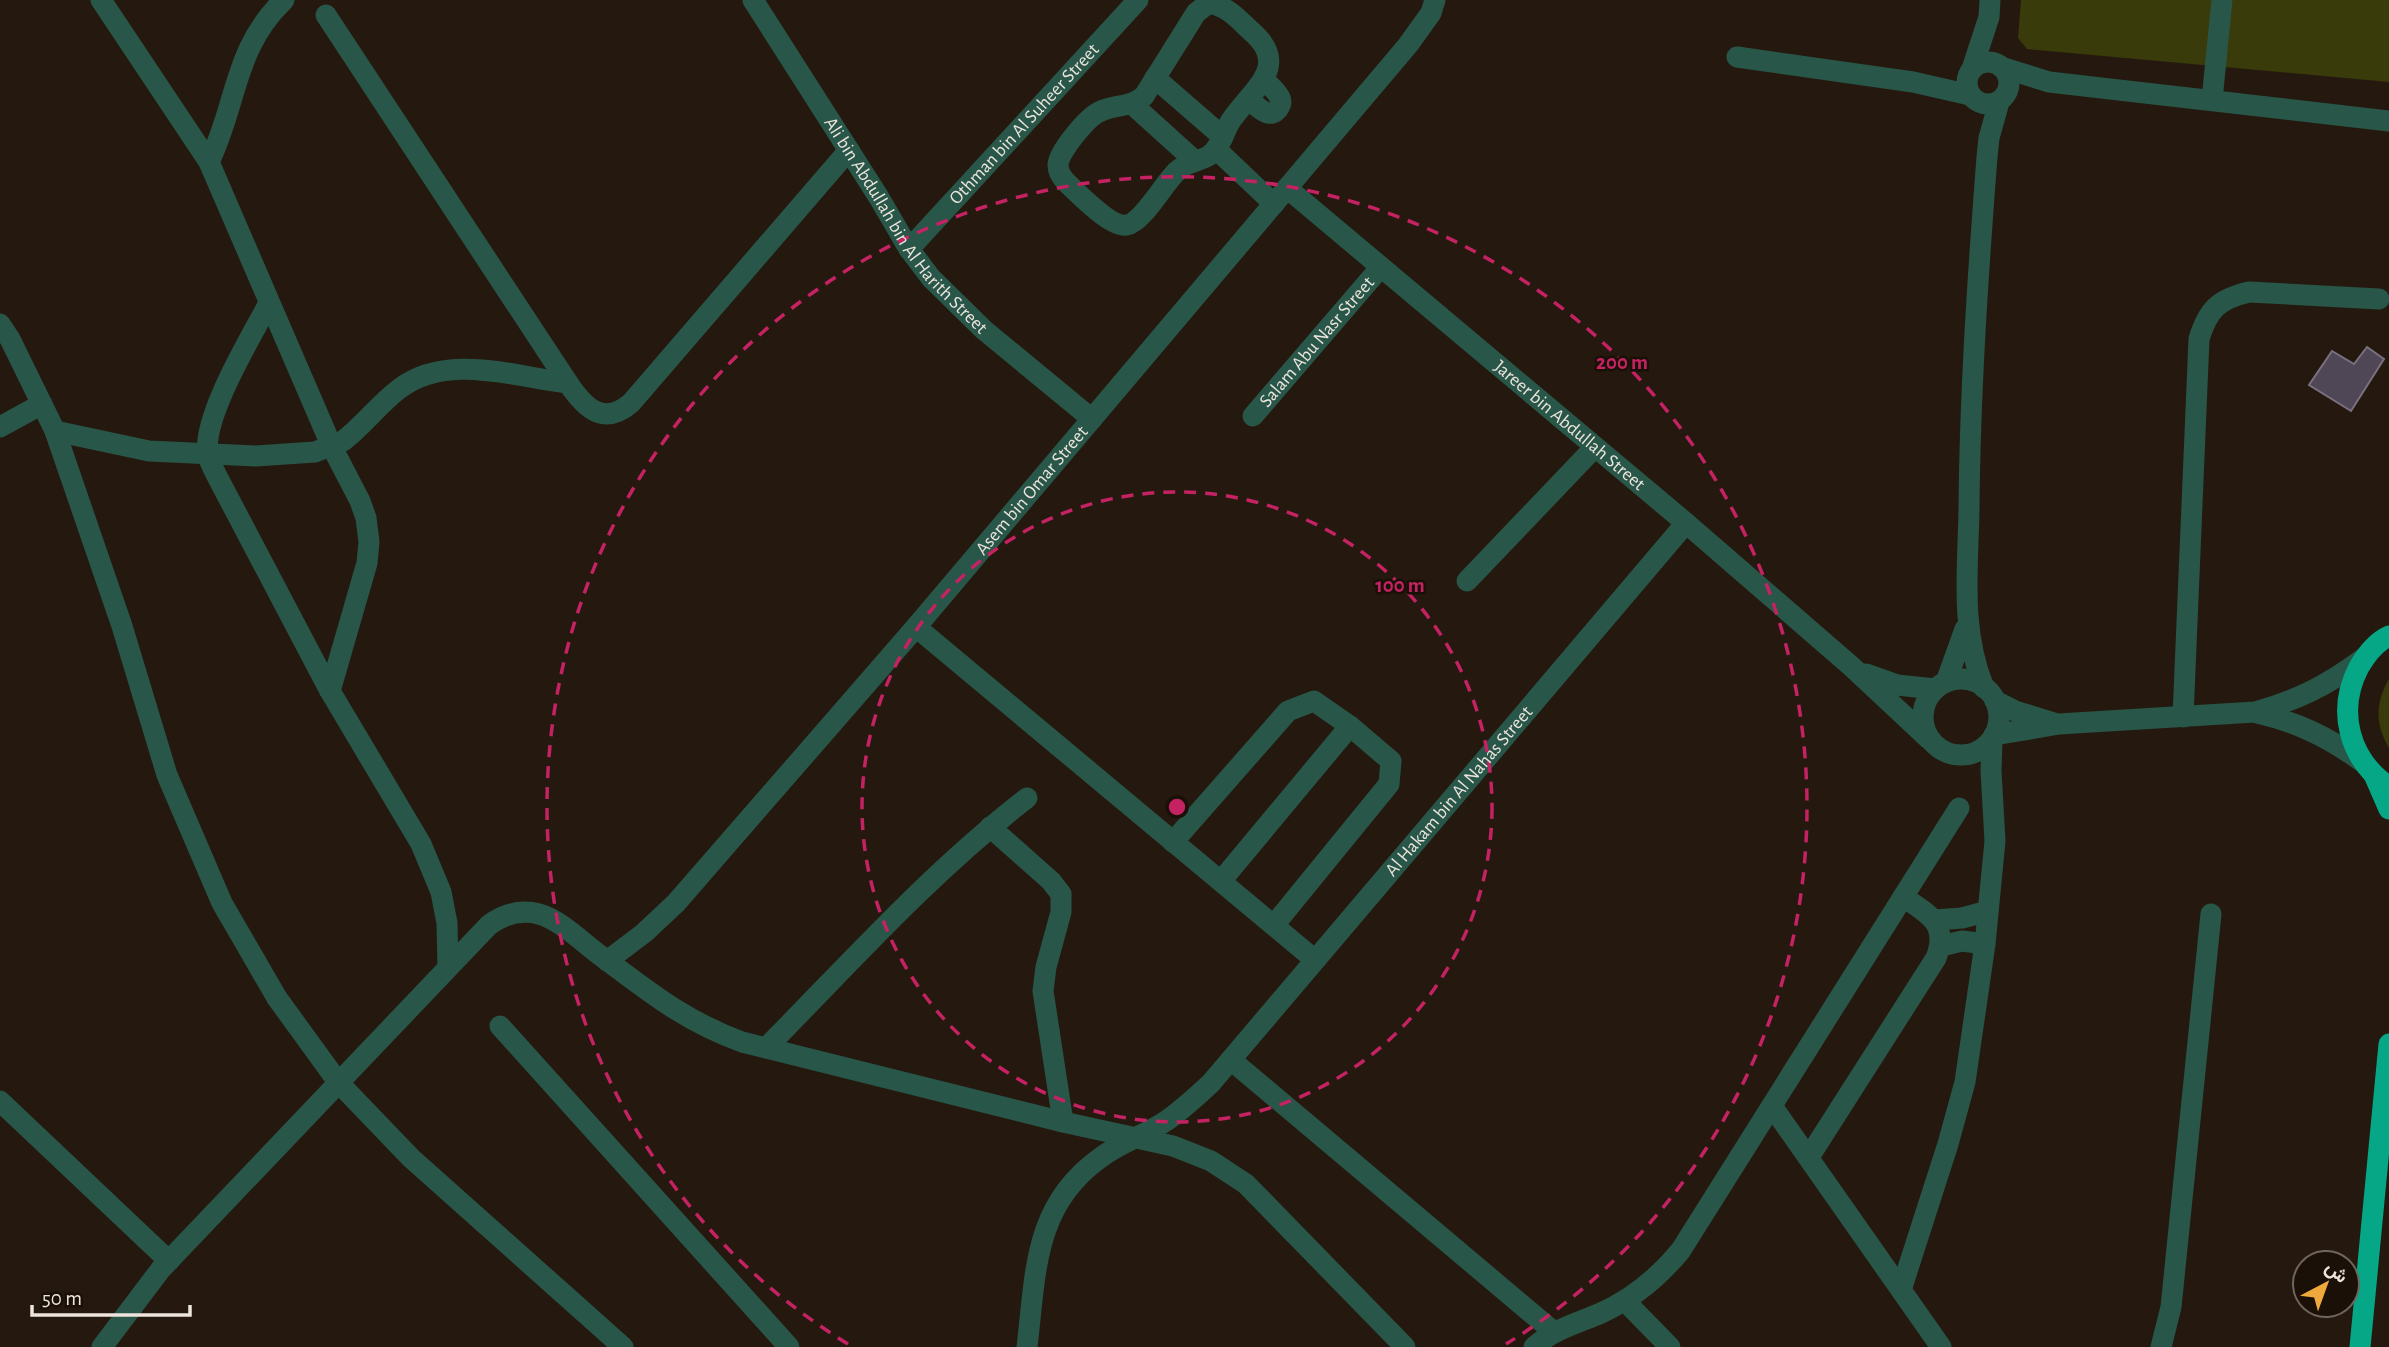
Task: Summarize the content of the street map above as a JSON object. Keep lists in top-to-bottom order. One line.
{"streets":{"street":["Othman bin Al Suheer Street","Ali bin Abdullah bin Al Harith Street","Salam Abu Nasr Street","Jareer bin Abdullah Street","Asem bin Omar Street","Al Hakam bin Al Nahas Street"]},"crossings":[["Othman bin Al Suheer Street","Ali bin Abdullah bin Al Harith Street"],["Ali bin Abdullah bin Al Harith Street","Asem bin Omar Street"],["Salam Abu Nasr Street","Jareer bin Abdullah Street"],["Jareer bin Abdullah Street","Asem bin Omar Street"],["Jareer bin Abdullah Street","Al Hakam bin Al Nahas Street"]],"scale_bar":"50 m","north":"top right","rings":["200 m","100 m"]}
